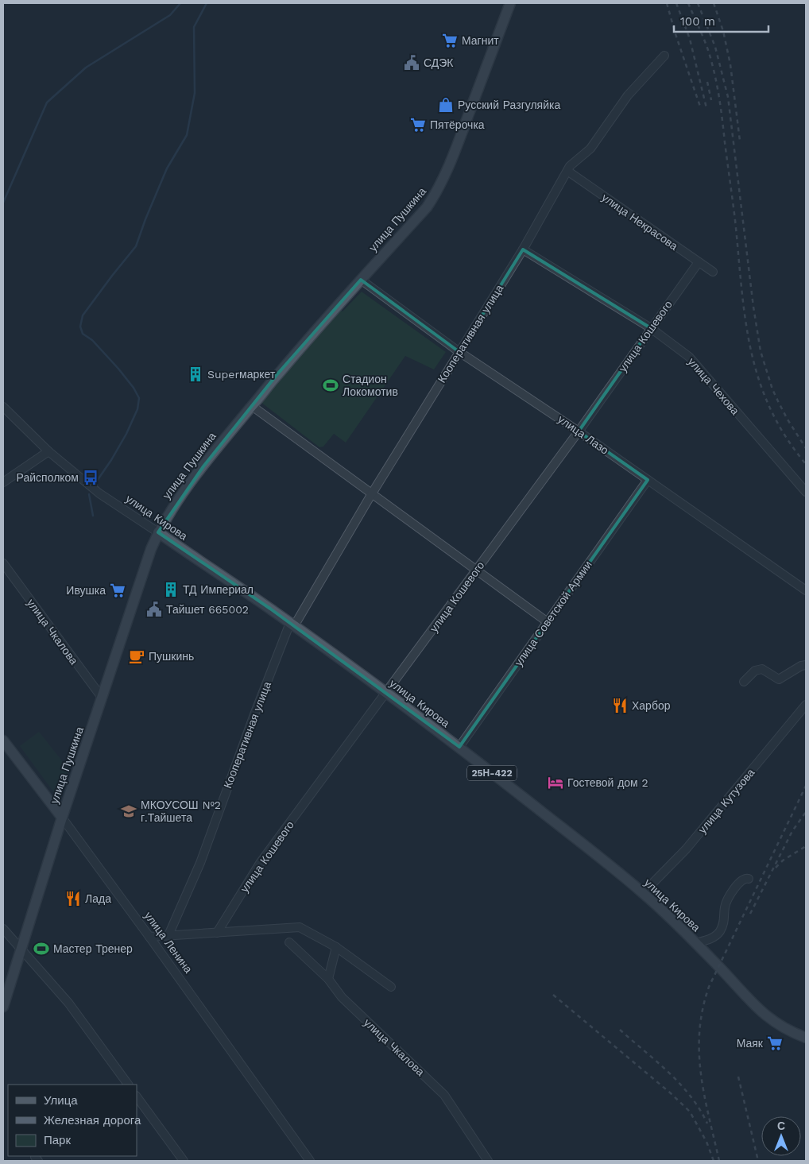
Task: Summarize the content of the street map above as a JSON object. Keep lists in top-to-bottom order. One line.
{"streets":{"main road":["улица Пушкина","улица Кирова","25Н-422","улица Ленина"],"street":["улица Некрасова","Кооперативная улица","улица Кошевого","улица Чехова","улица Лазо","улица Советской Армии","улица Чкалова","улица Кутузова"]},"crossings":[["улица Пушкина","улица Лазо"],["улица Пушкина","улица Кирова"],["улица Пушкина","улица Чкалова"],["улица Пушкина","улица Ленина"],["улица Некрасова","Кооперативная улица"],["улица Некрасова","улица Кошевого"],["Кооперативная улица","улица Чехова"],["Кооперативная улица","улица Лазо"],["Кооперативная улица","улица Кирова"],["улица Кошевого","улица Чехова"],["улица Кошевого","улица Лазо"],["улица Кошевого","улица Кирова"],["улица Лазо","улица Советской Армии"],["улица Кирова","улица Советской Армии"],["улица Кирова","улица Кутузова"]],"places":{"supermarket":["Магнит","Пятёрочка","Ивушка","Маяк"],"public building":["СДЭК","Тайшет 665002"],"shop":["Русский Разгуляйка"],"building":["Superмаркет","ТД Империал"],"sports":["Стадион Локомотив","Мастер Тренер"],"bus stop":["Райсполком"],"cafe":["Пушкинь"],"restaurant":["Харбор","Лада"],"hotel":["Гостевой дом 2"],"school or university":["МКОУСОШ №2 г.Тайшета"]},"legend":["Улица","Железная дорога","Парк"],"scale_bar":"100 m","north":"top"}
